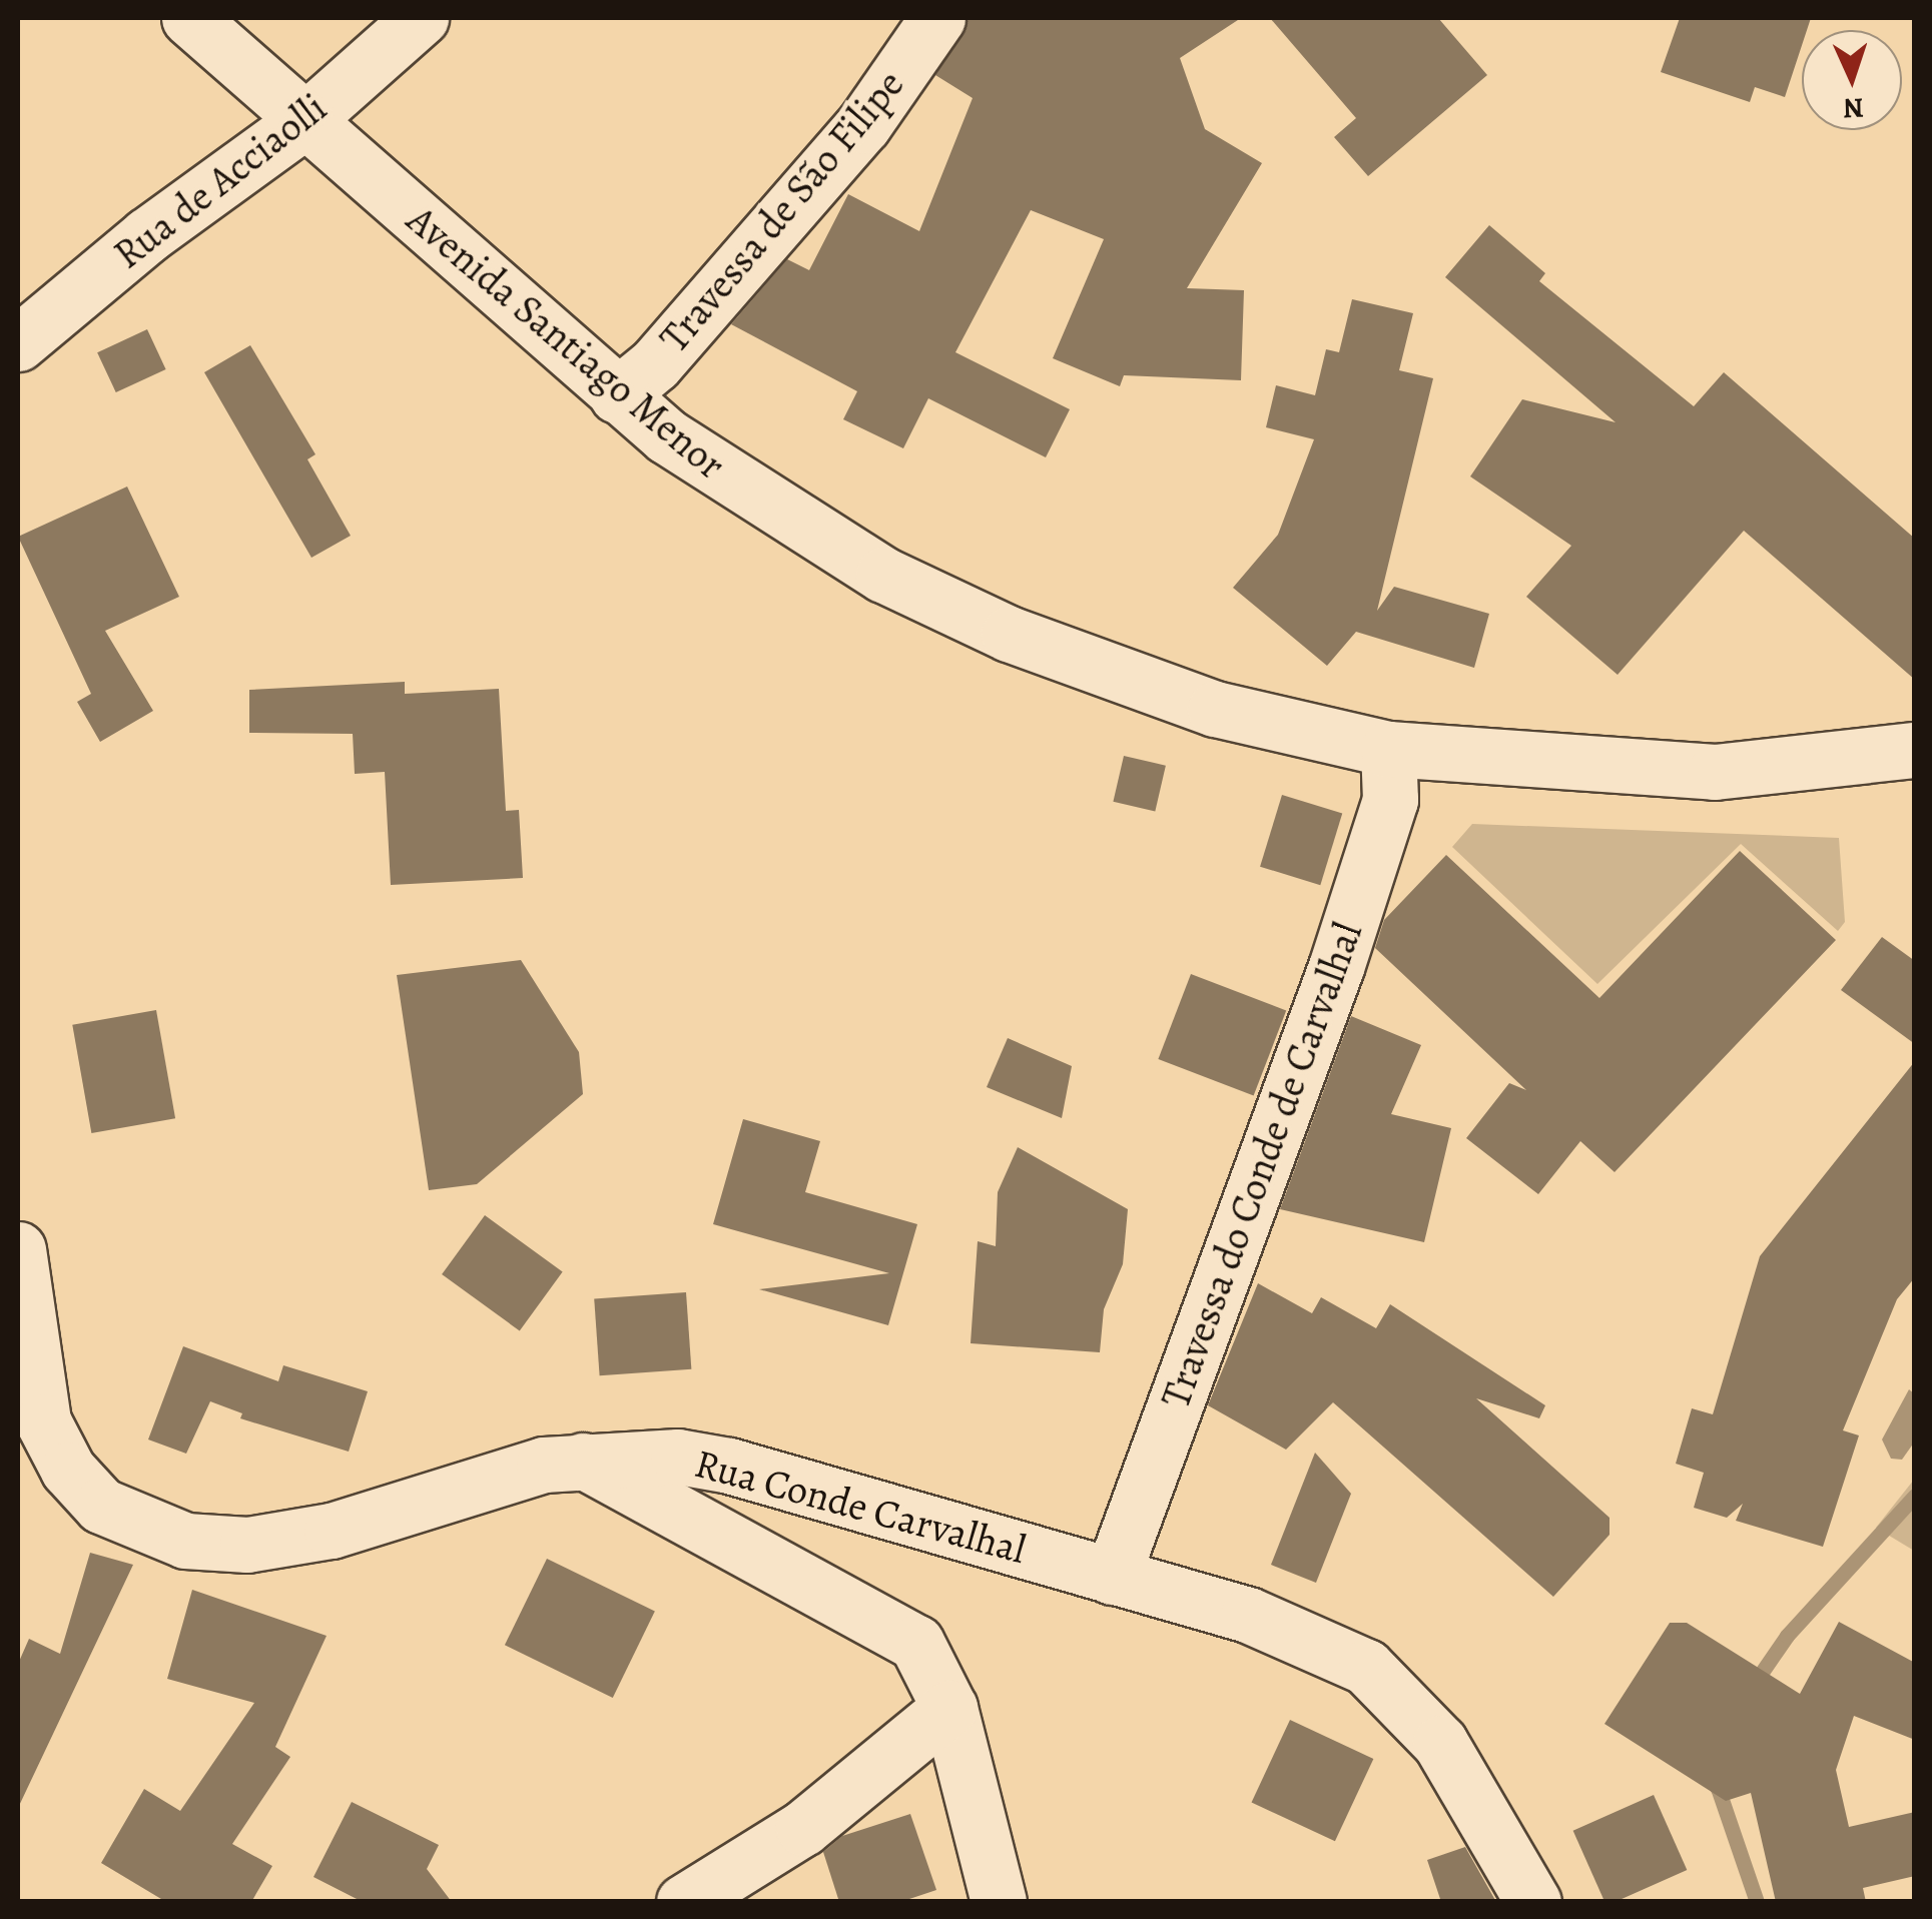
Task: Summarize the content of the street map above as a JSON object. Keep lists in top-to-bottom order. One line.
{"streets":{"street":["Rua de Acciaolli","Travessa de São Filipe","Avenida Santiago Menor","Travessa do Conde de Carvalhal","Rua Conde Carvalhal"]},"crossings":[["Rua de Acciaolli","Avenida Santiago Menor"],["Travessa de São Filipe","Avenida Santiago Menor"],["Avenida Santiago Menor","Travessa do Conde de Carvalhal"],["Travessa do Conde de Carvalhal","Rua Conde Carvalhal"]],"north":"bottom"}
